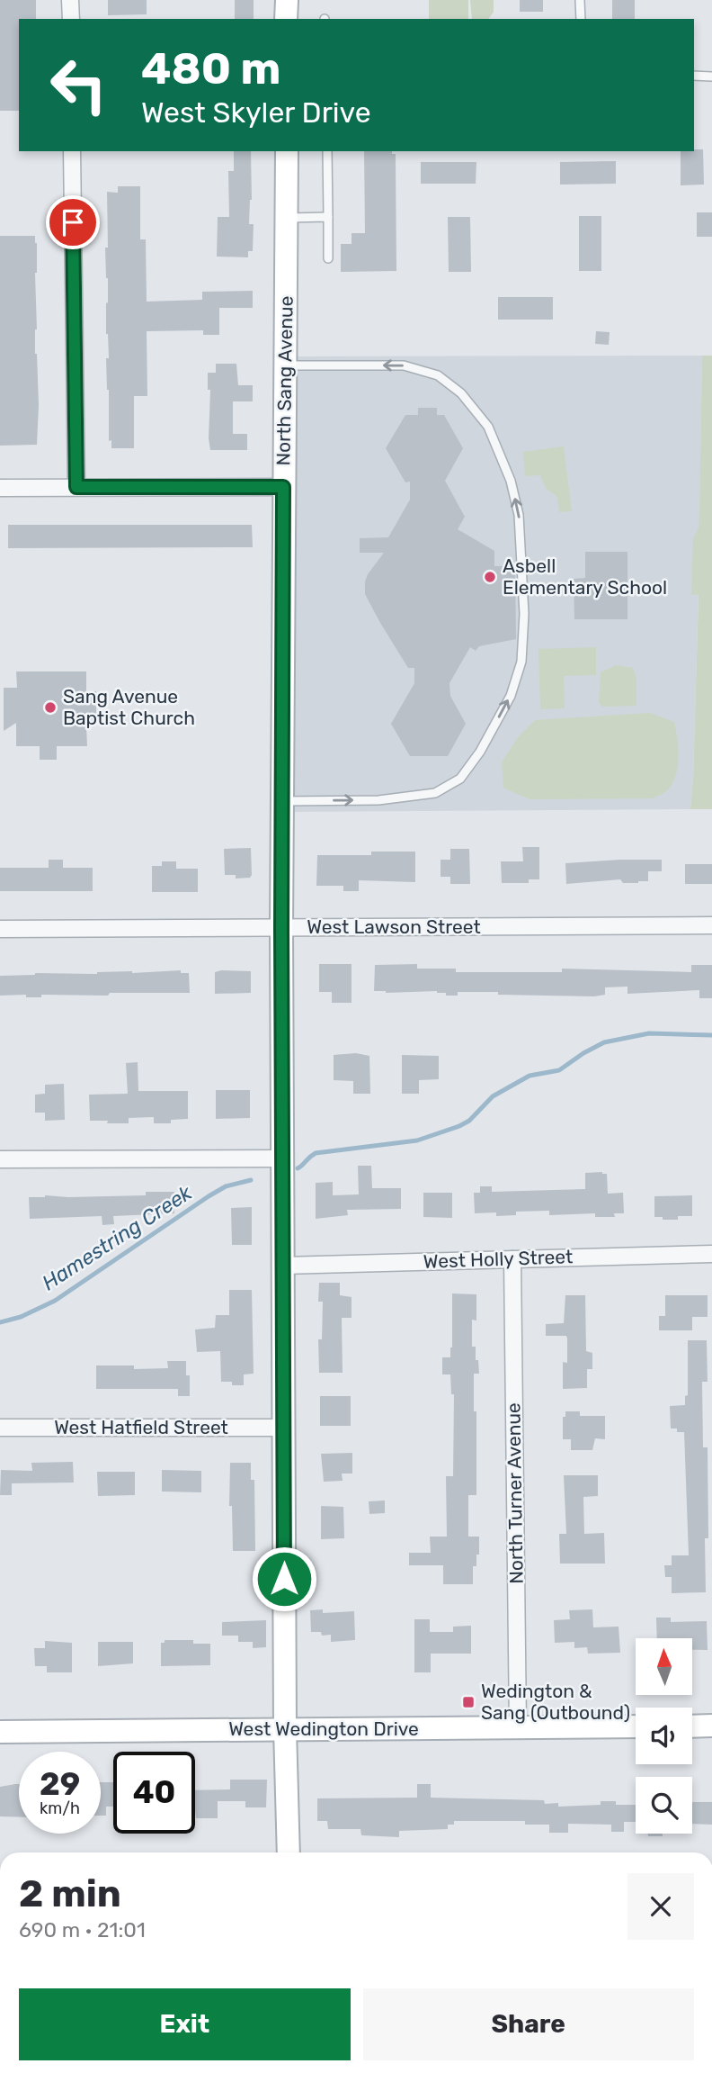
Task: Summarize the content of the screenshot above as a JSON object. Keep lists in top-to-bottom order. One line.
{"streets":{"street":["North Sang Avenue","West Lawson Street","West Holly Street","West Hatfield Street","North Turner Avenue","West Wedington Drive"]},"crossings":[["North Sang Avenue","West Lawson Street"],["North Sang Avenue","West Holly Street"],["North Sang Avenue","West Hatfield Street"],["North Sang Avenue","West Wedington Drive"],["West Holly Street","North Turner Avenue"],["North Turner Avenue","West Wedington Drive"]],"water":["Hamestring Creek"],"places":{"other":["Asbell Elementary School","Sang Avenue Baptist Church"],"transit":["Wedington & Sang (Outbound)"]},"north":"top","page":{"turn":["480 m","West Skyler Drive"],"speed":"29 km/h","limit":"40","heading":["2 min","690 m · 21:01"],"buttons":["Exit","Share"]}}
